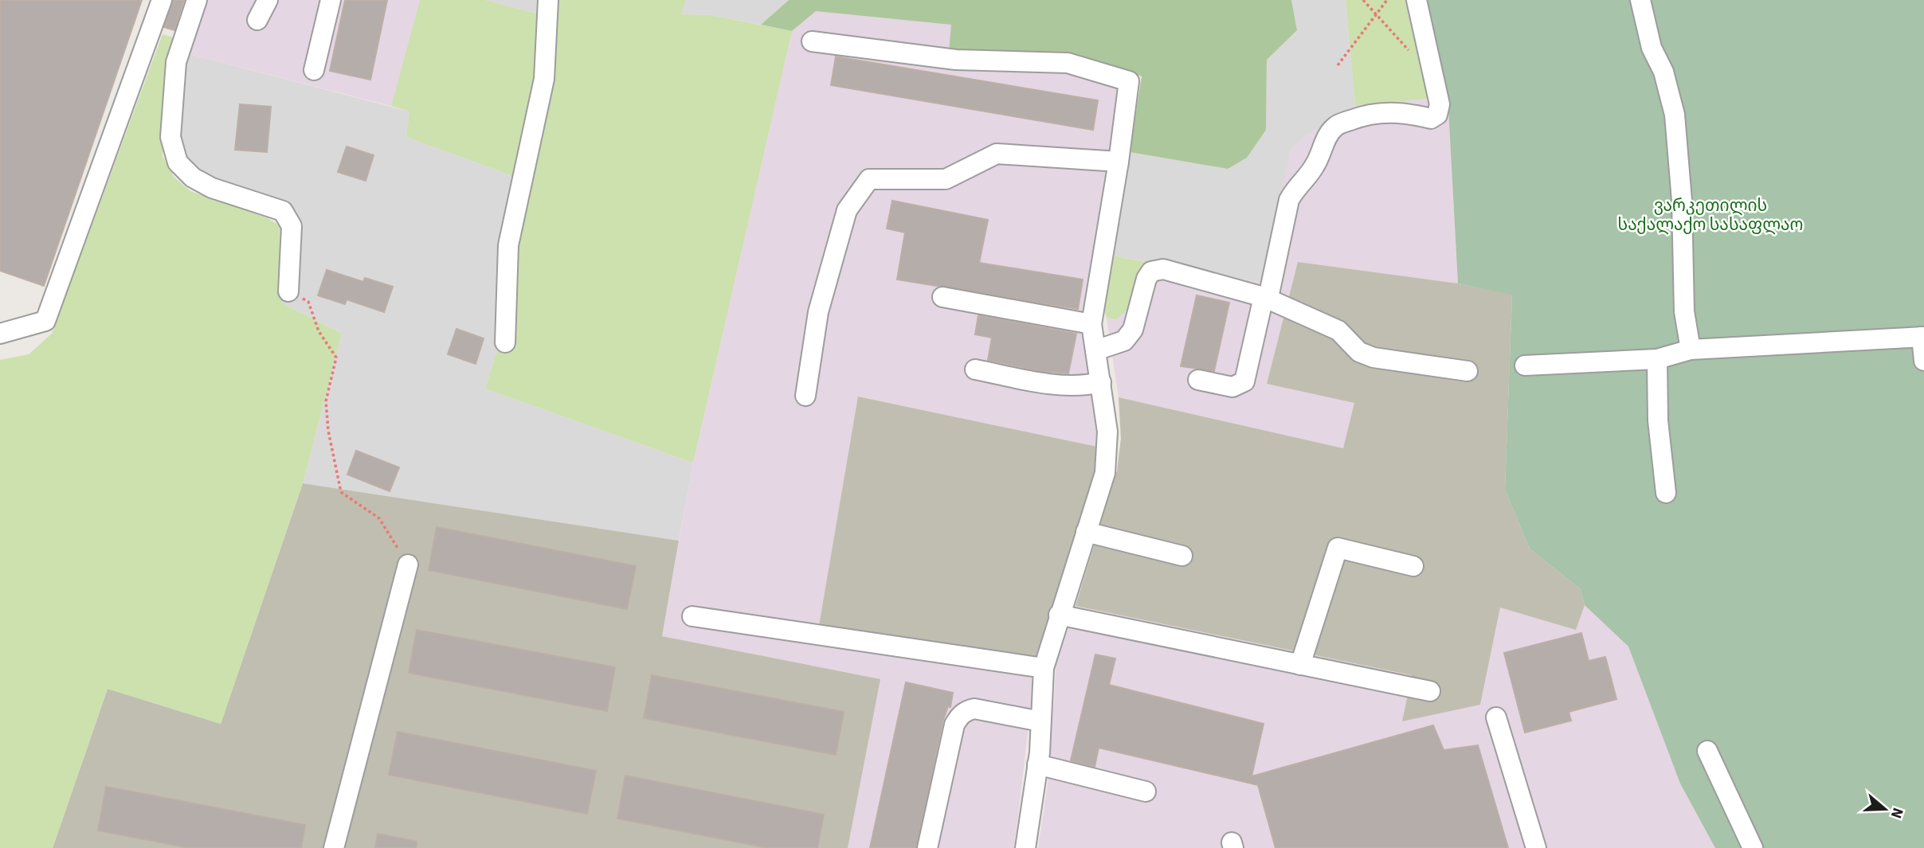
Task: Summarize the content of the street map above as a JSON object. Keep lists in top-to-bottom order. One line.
{"parks":["ვარკეთილის საქალაქო სასაფლაო"],"north":"right"}
